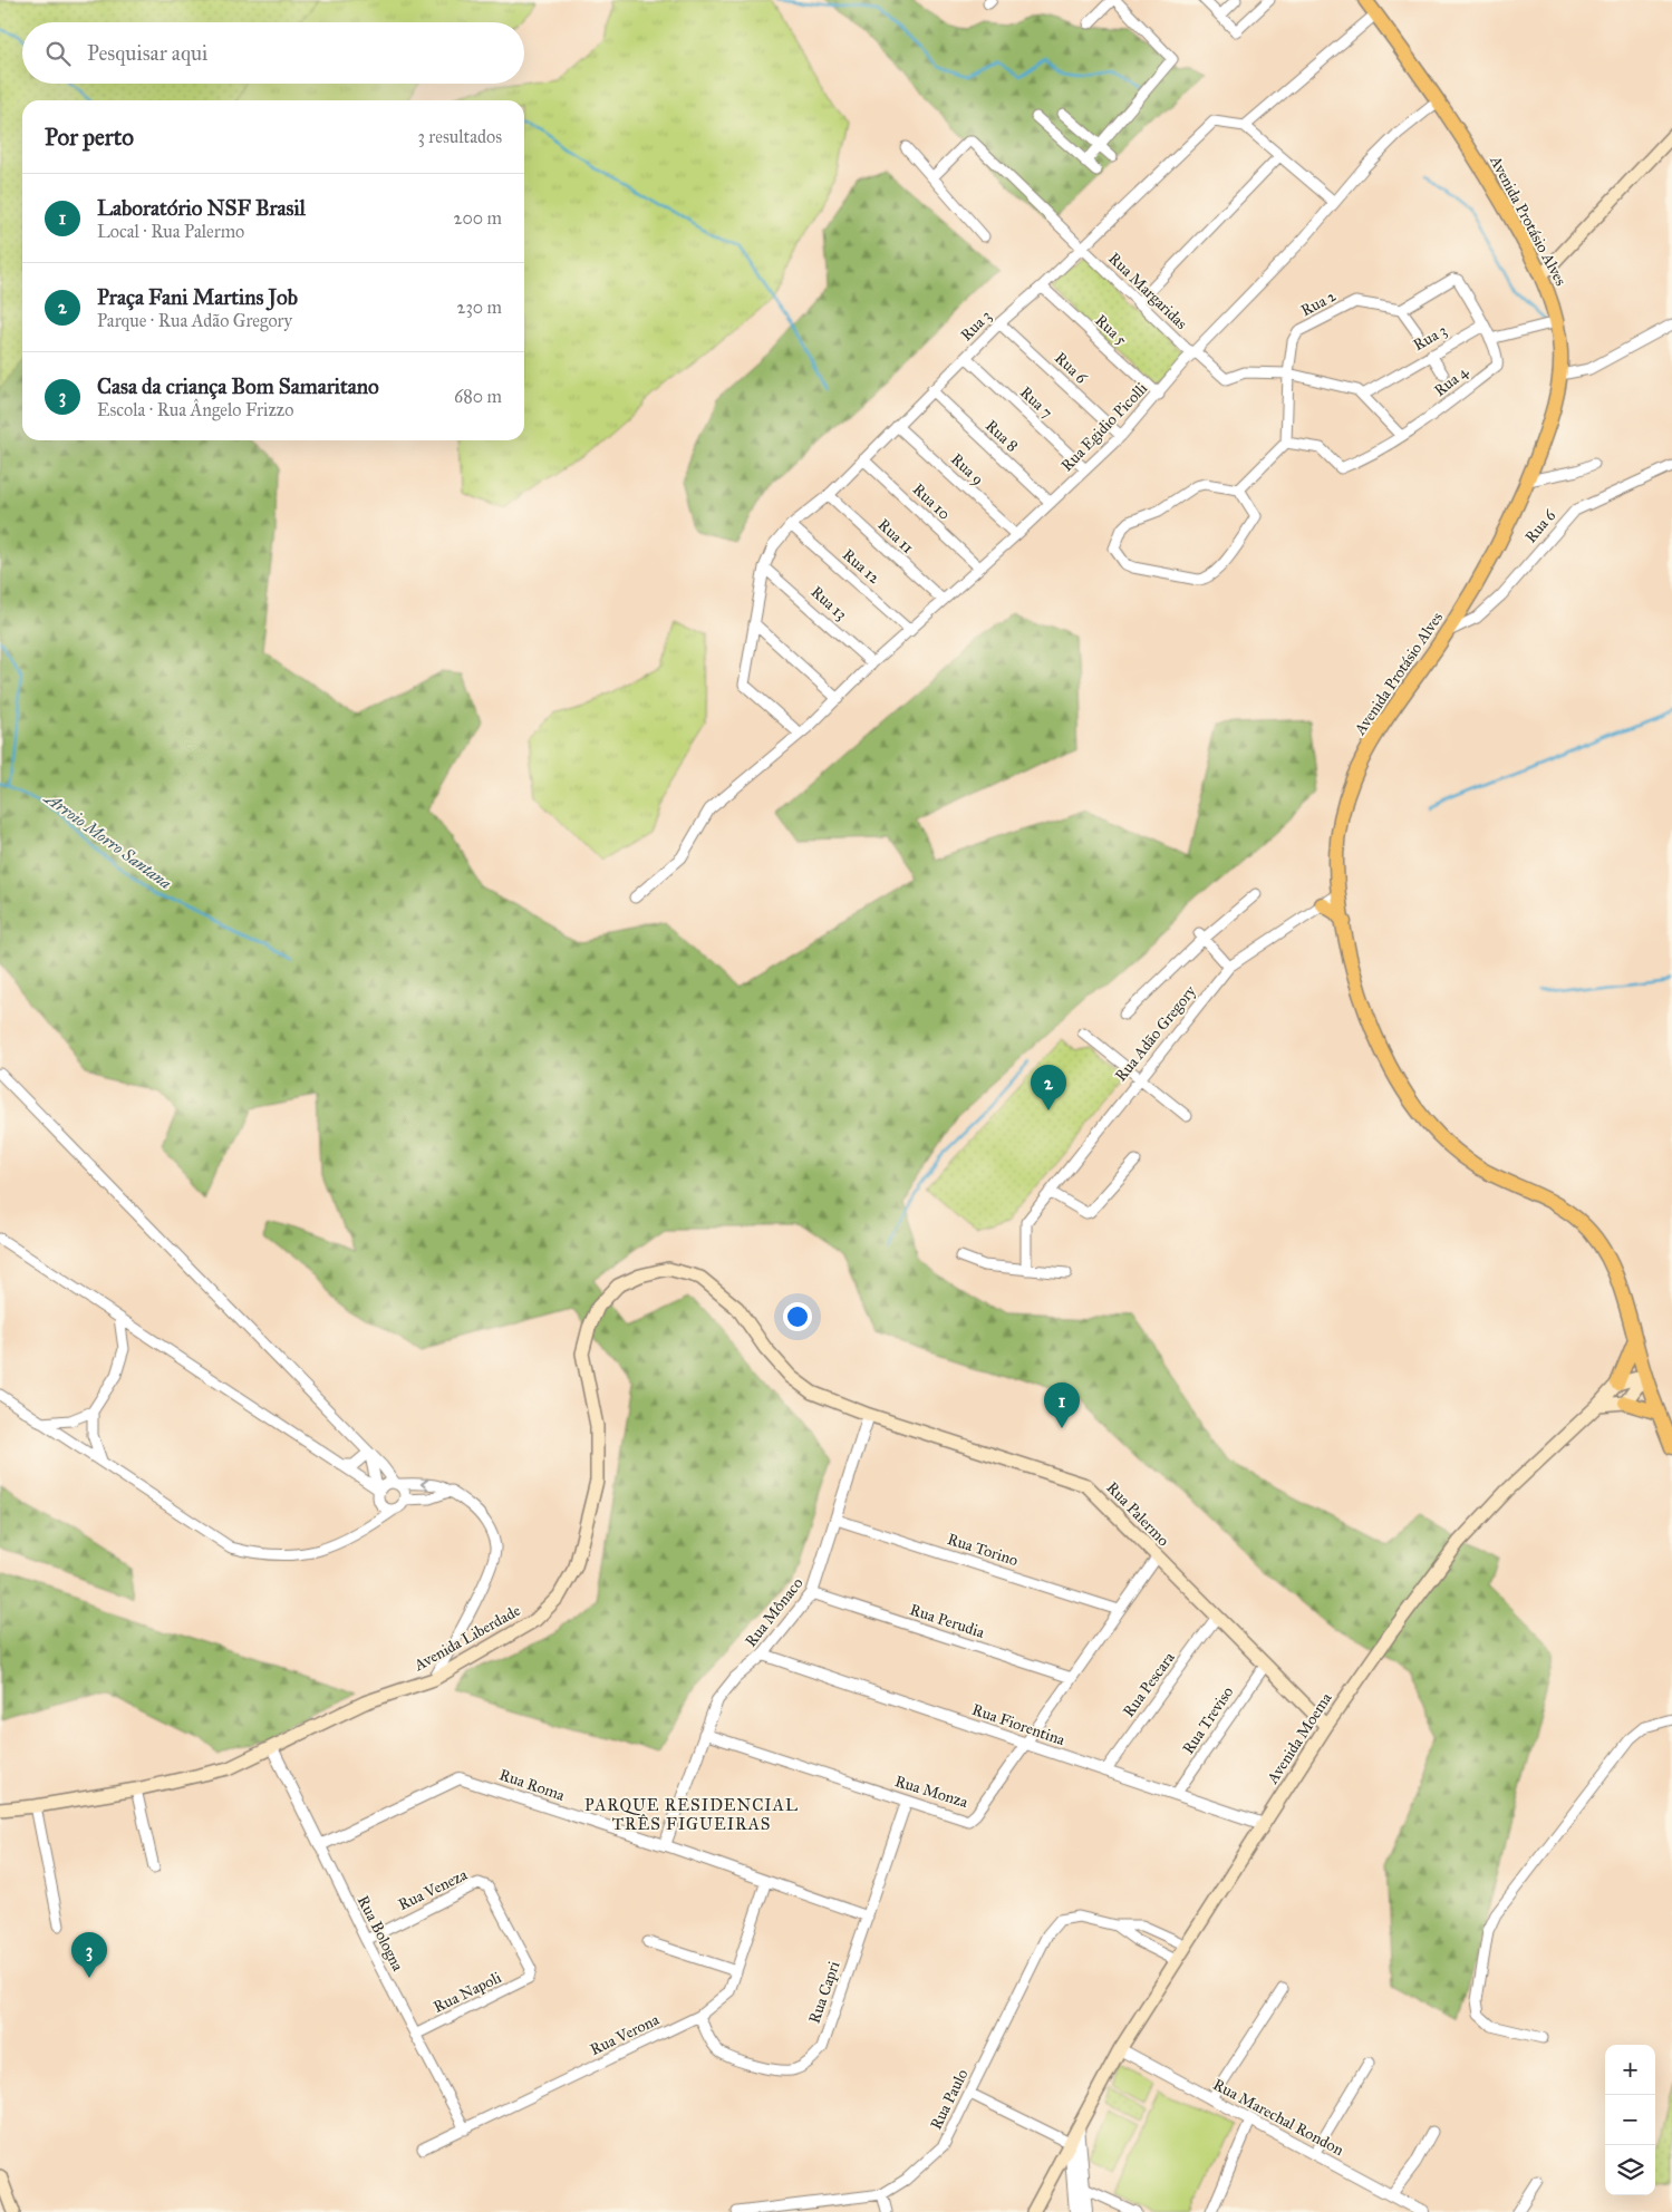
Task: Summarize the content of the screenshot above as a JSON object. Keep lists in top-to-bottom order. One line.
{"streets":{"main road":["Avenida Protásio Alves","Rua Palermo","Avenida Liberdade","Avenida Moema"],"street":["Rua Margaridas","Rua 2","Rua 3","Rua 5","Rua 6","Rua 4","Rua 7","Rua Egidio Picolli","Rua 8","Rua 9","Rua 10","Rua 11","Rua 12","Rua 13","Rua Adão Gregory","Rua Torino","Rua Mônaco","Rua Perudia","Rua Pescara","Rua Treviso","Rua Fiorentina","Rua Roma","Rua Monza","Rua Veneza","Rua Bologna","Rua Napoli","Rua Capri","Rua Verona","Rua Paulo","Rua Marechal Rondon"]},"crossings":[["Avenida Protásio Alves","Rua 6"],["Avenida Protásio Alves","Rua Egidio Picolli"],["Avenida Protásio Alves","Rua Adão Gregory"],["Rua Margaridas","Rua 2"],["Rua Margaridas","Rua 3"],["Rua Margaridas","Rua Egidio Picolli"],["Rua 3","Rua 5"],["Rua 3","Rua 6"],["Rua 3","Rua 7"],["Rua 3","Rua Egidio Picolli"],["Rua 3","Rua 8"],["Rua 3","Rua 9"],["Rua 3","Rua 10"],["Rua 3","Rua 11"],["Rua 3","Rua 12"],["Rua 3","Rua 13"],["Rua 5","Rua Egidio Picolli"],["Rua 6","Rua Egidio Picolli"],["Rua 7","Rua Egidio Picolli"],["Rua Egidio Picolli","Rua 8"],["Rua Egidio Picolli","Rua 9"],["Rua Egidio Picolli","Rua 10"],["Rua Egidio Picolli","Rua 11"],["Rua Egidio Picolli","Rua 12"],["Rua Egidio Picolli","Rua 13"],["Rua Palermo","Rua Mônaco"],["Rua Palermo","Avenida Liberdade"],["Rua Palermo","Rua Pescara"],["Rua Palermo","Rua Treviso"],["Rua Palermo","Avenida Moema"],["Rua Palermo","Rua Monza"],["Rua Torino","Rua Mônaco"],["Rua Torino","Rua Monza"],["Rua Mônaco","Rua Perudia"],["Rua Mônaco","Avenida Liberdade"],["Rua Mônaco","Rua Fiorentina"],["Rua Mônaco","Rua Roma"],["Rua Mônaco","Rua Monza"],["Rua Perudia","Rua Monza"],["Avenida Liberdade","Rua Bologna"],["Rua Pescara","Rua Fiorentina"],["Rua Treviso","Rua Fiorentina"],["Rua Fiorentina","Avenida Moema"],["Rua Fiorentina","Rua Monza"],["Avenida Moema","Rua Paulo"],["Avenida Moema","Rua Marechal Rondon"],["Rua Roma","Rua Bologna"],["Rua Roma","Rua Capri"],["Rua Roma","Rua Verona"],["Rua Monza","Rua Capri"],["Rua Veneza","Rua Bologna"],["Rua Veneza","Rua Napoli"],["Rua Bologna","Rua Napoli"],["Rua Bologna","Rua Verona"],["Rua Capri","Rua Verona"]],"districts":["PARQUE RESIDENCIAL TRÊS FIGUEIRAS"],"water":["Arroio Morro Santana"],"page":{"search":"Pesquisar aqui","heading":["Por perto","3 resultados"],"list":[{"mark":"1","name":"Laboratório NSF Brasil","note":"Local · Rua Palermo","value":"200 m"},{"mark":"2","name":"Praça Fani Martins Job","note":"Parque · Rua Adão Gregory","value":"230 m"},{"mark":"3","name":"Casa da criança Bom Samaritano","note":"Escola · Rua Ângelo Frizzo","value":"680 m"}],"pins":["2","1","3"],"map_buttons":["+","−"]}}
